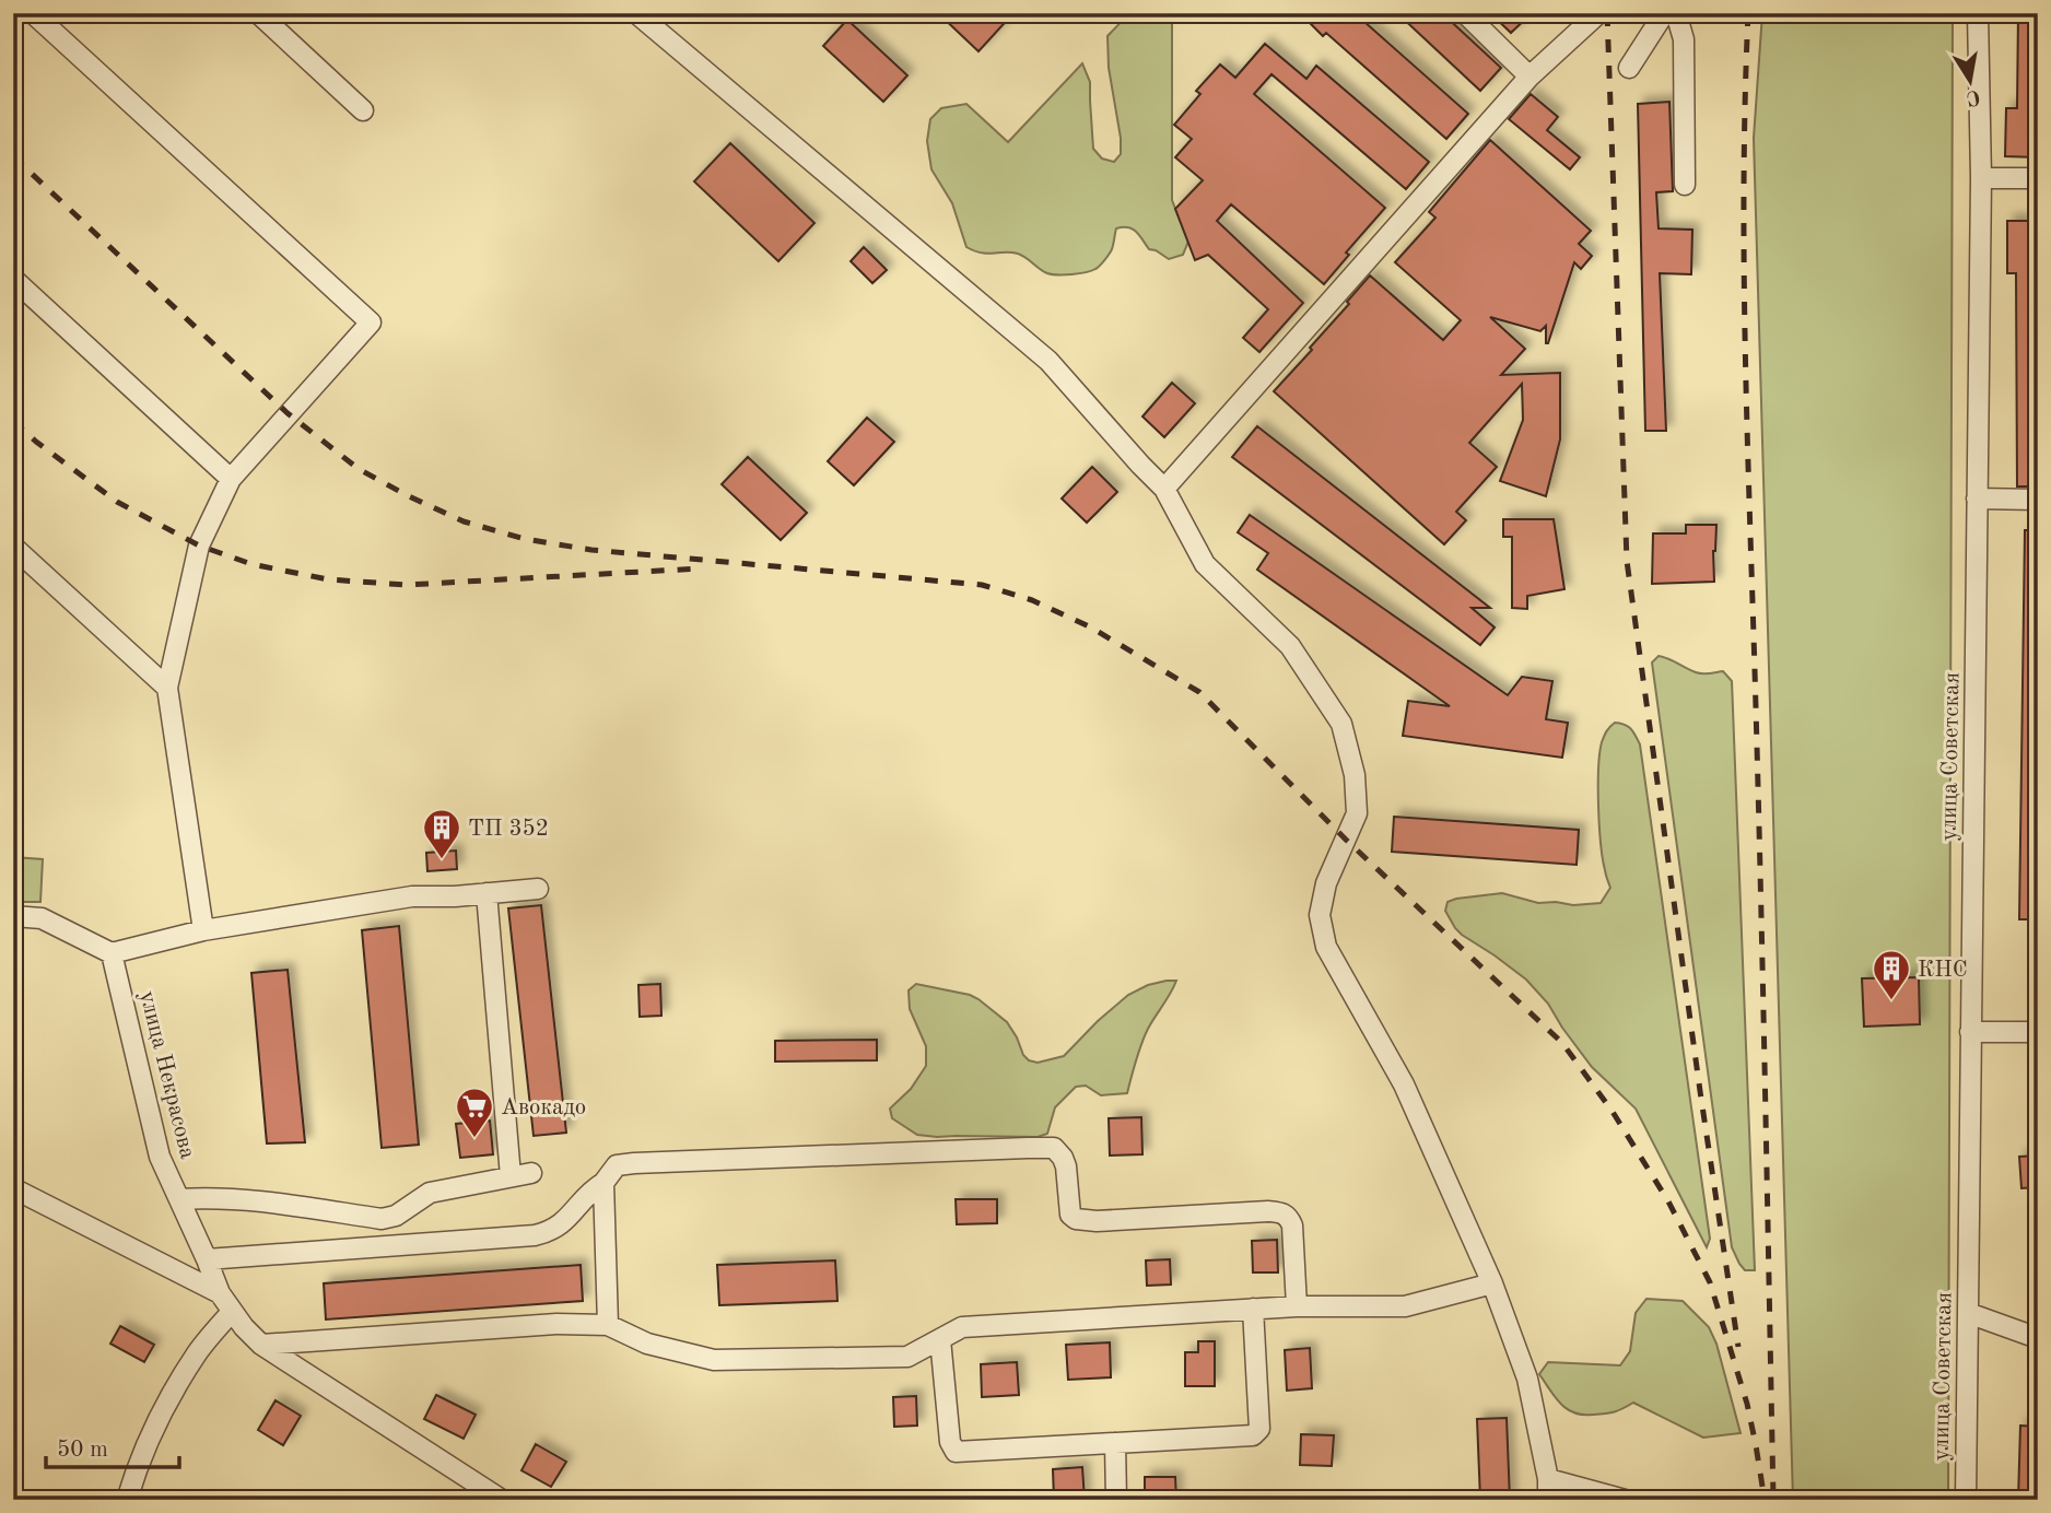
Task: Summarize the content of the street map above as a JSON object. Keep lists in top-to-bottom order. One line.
{"streets":{"street":["улица Советская","улица Некрасова"]},"places":{"building":["ТП 352","КНС"],"supermarket":["Авокадо"]},"scale_bar":"50 m","north":"bottom"}
